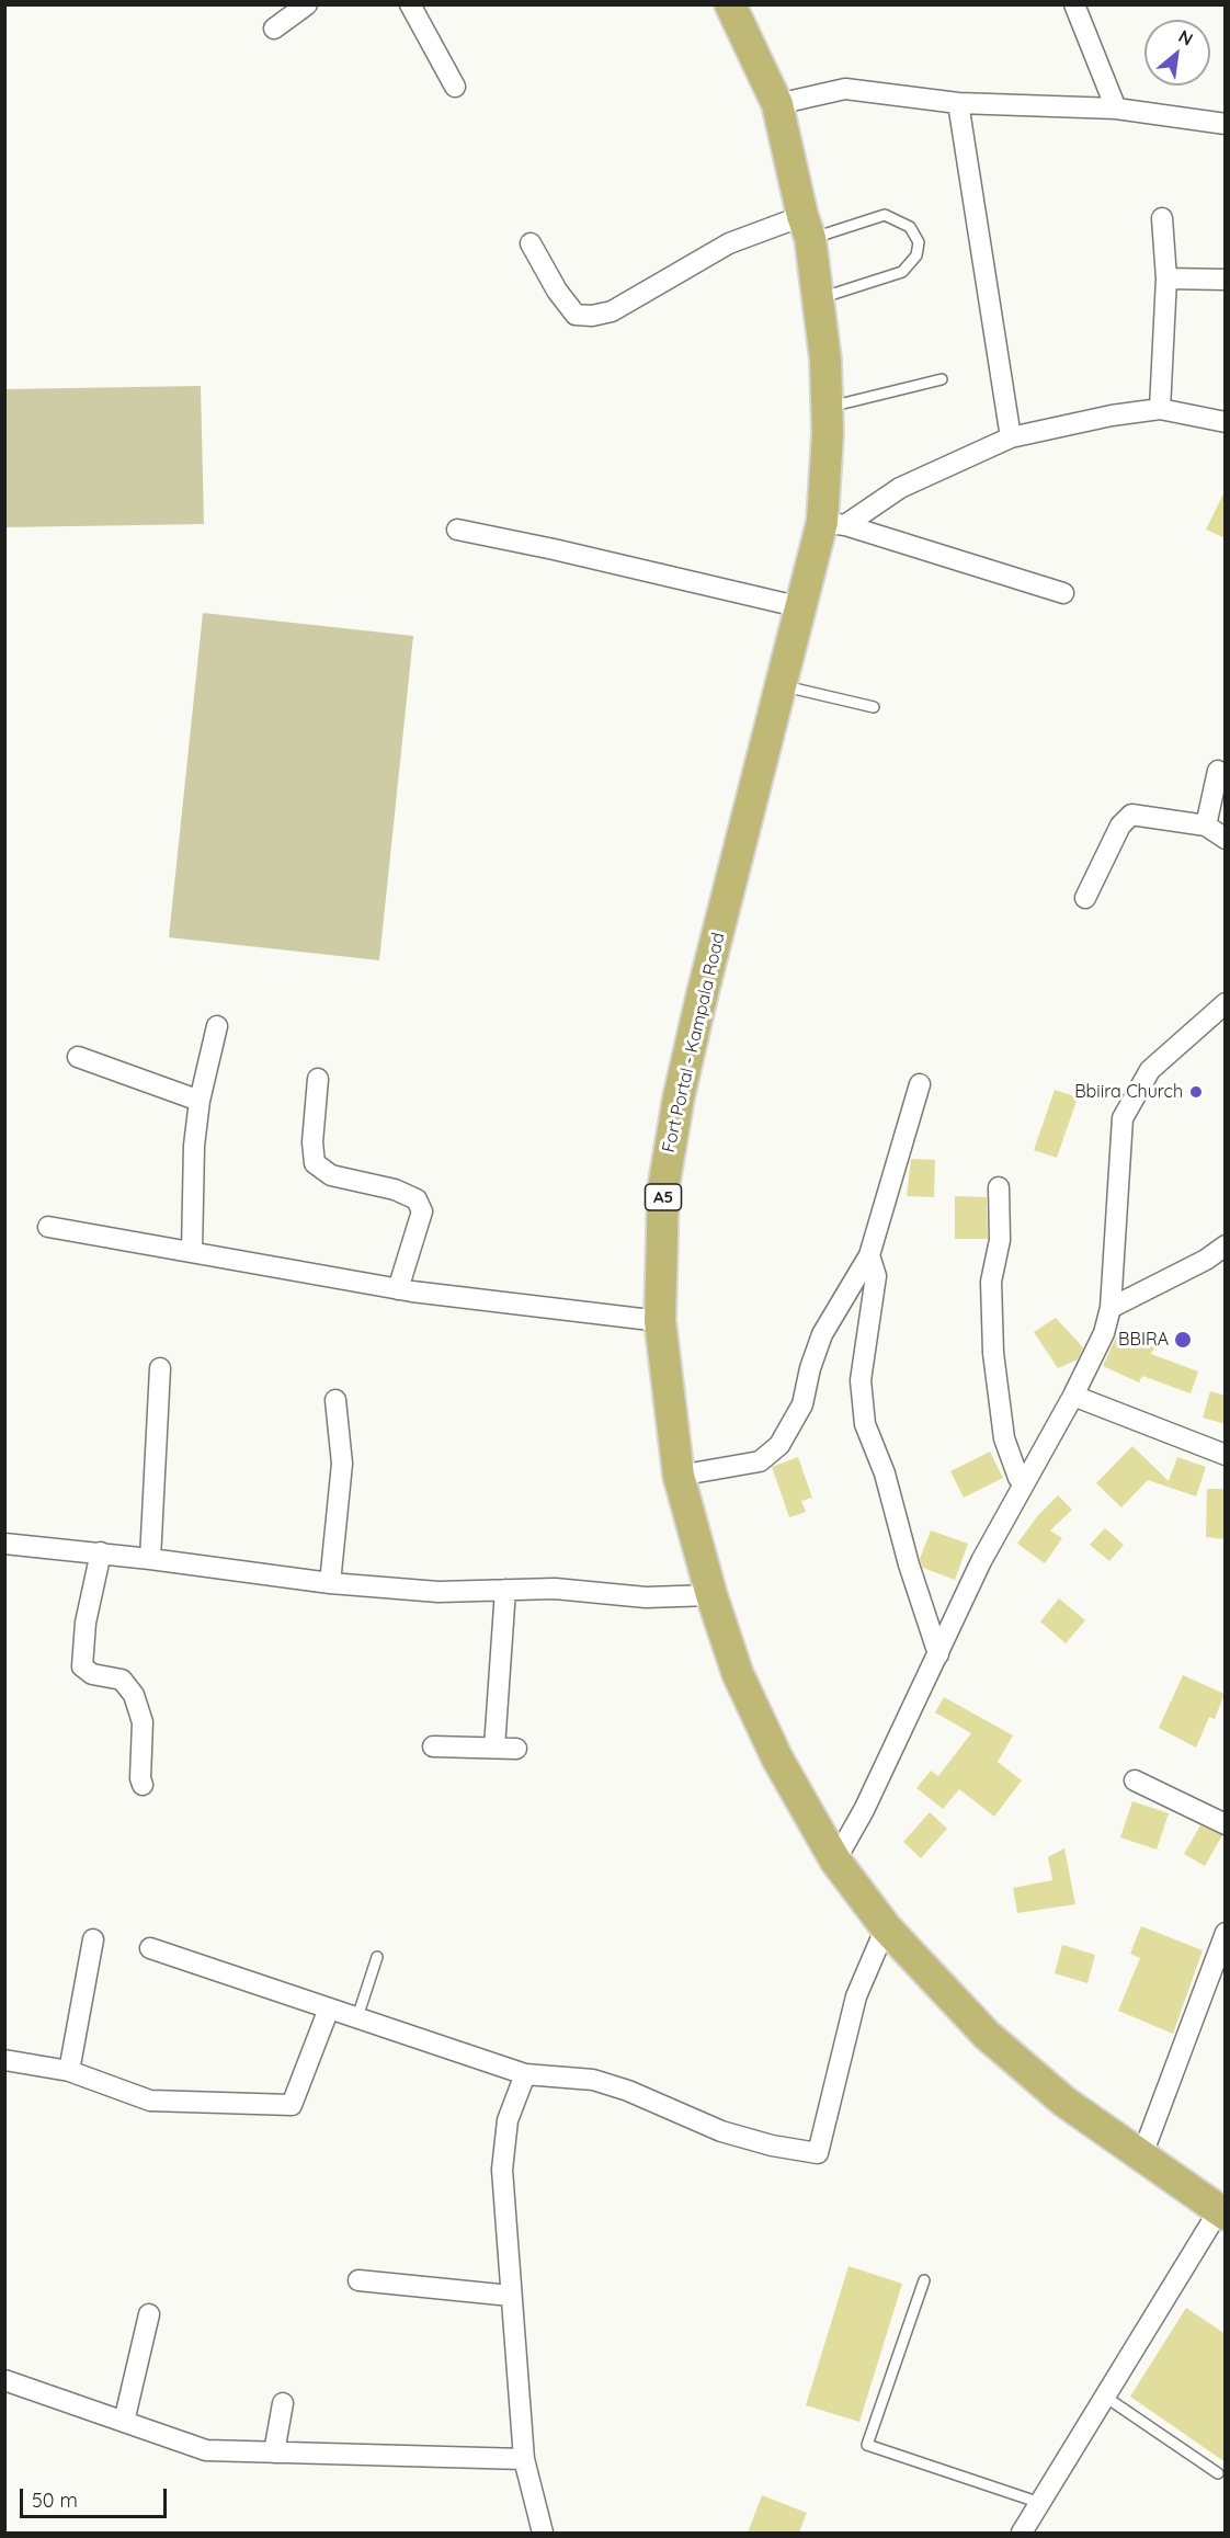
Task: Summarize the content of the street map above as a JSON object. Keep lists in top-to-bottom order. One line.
{"streets":{"main road":["Fort Portal - Kampala Road","A5"]},"places":["Bbiira Church","BBIRA"],"scale_bar":"50 m","north":"top right"}
